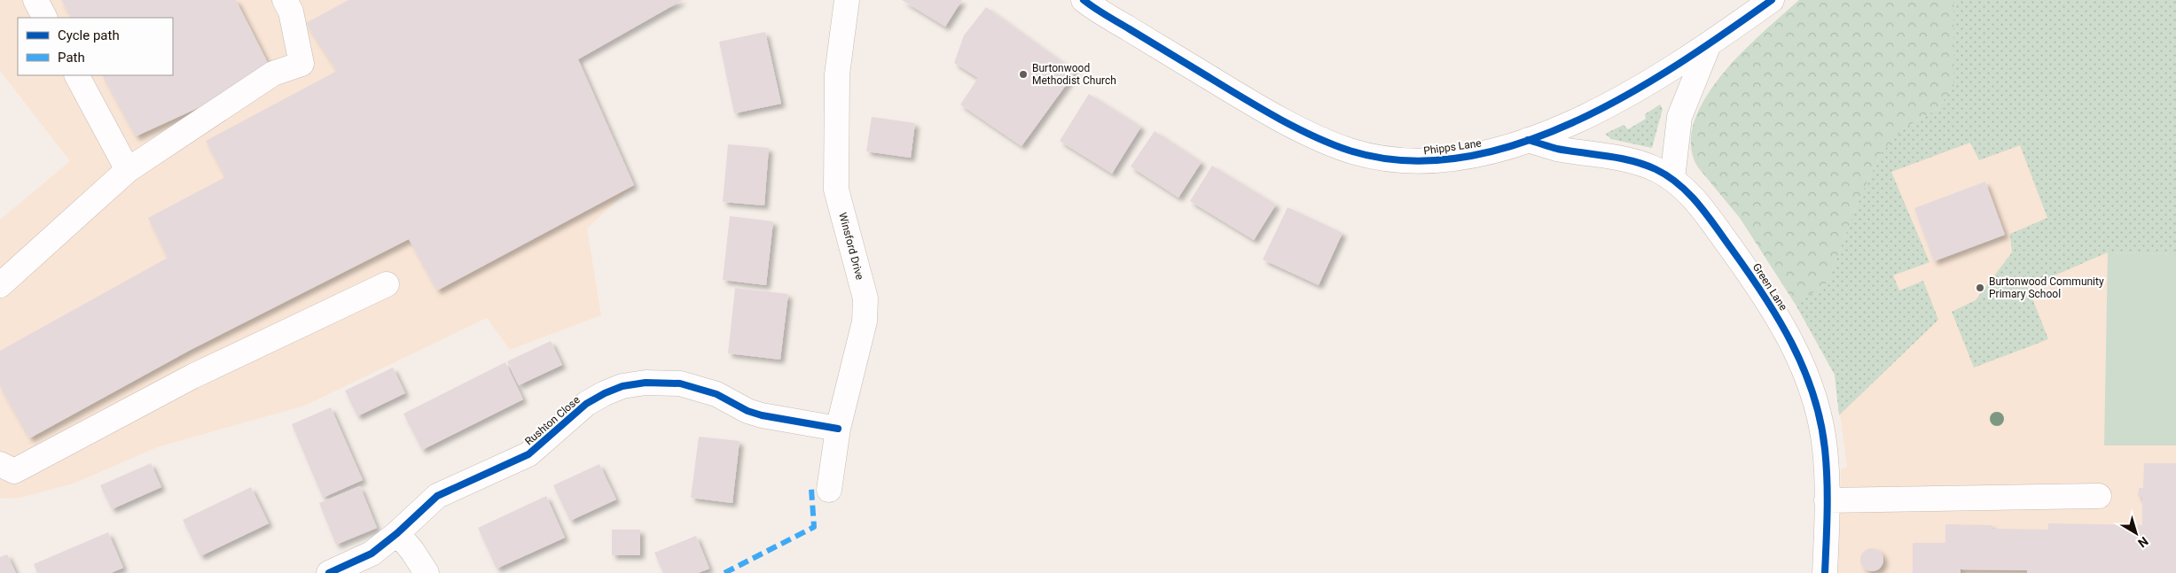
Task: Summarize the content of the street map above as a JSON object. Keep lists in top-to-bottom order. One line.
{"streets":{"street":["Phipps Lane","Winsford Drive","Green Lane","Rushton Close"]},"crossings":[["Phipps Lane","Green Lane"],["Winsford Drive","Rushton Close"]],"places":["Burtonwood Methodist Church","Burtonwood Community Primary School"],"legend":["Cycle path","Path"],"north":"bottom right"}
